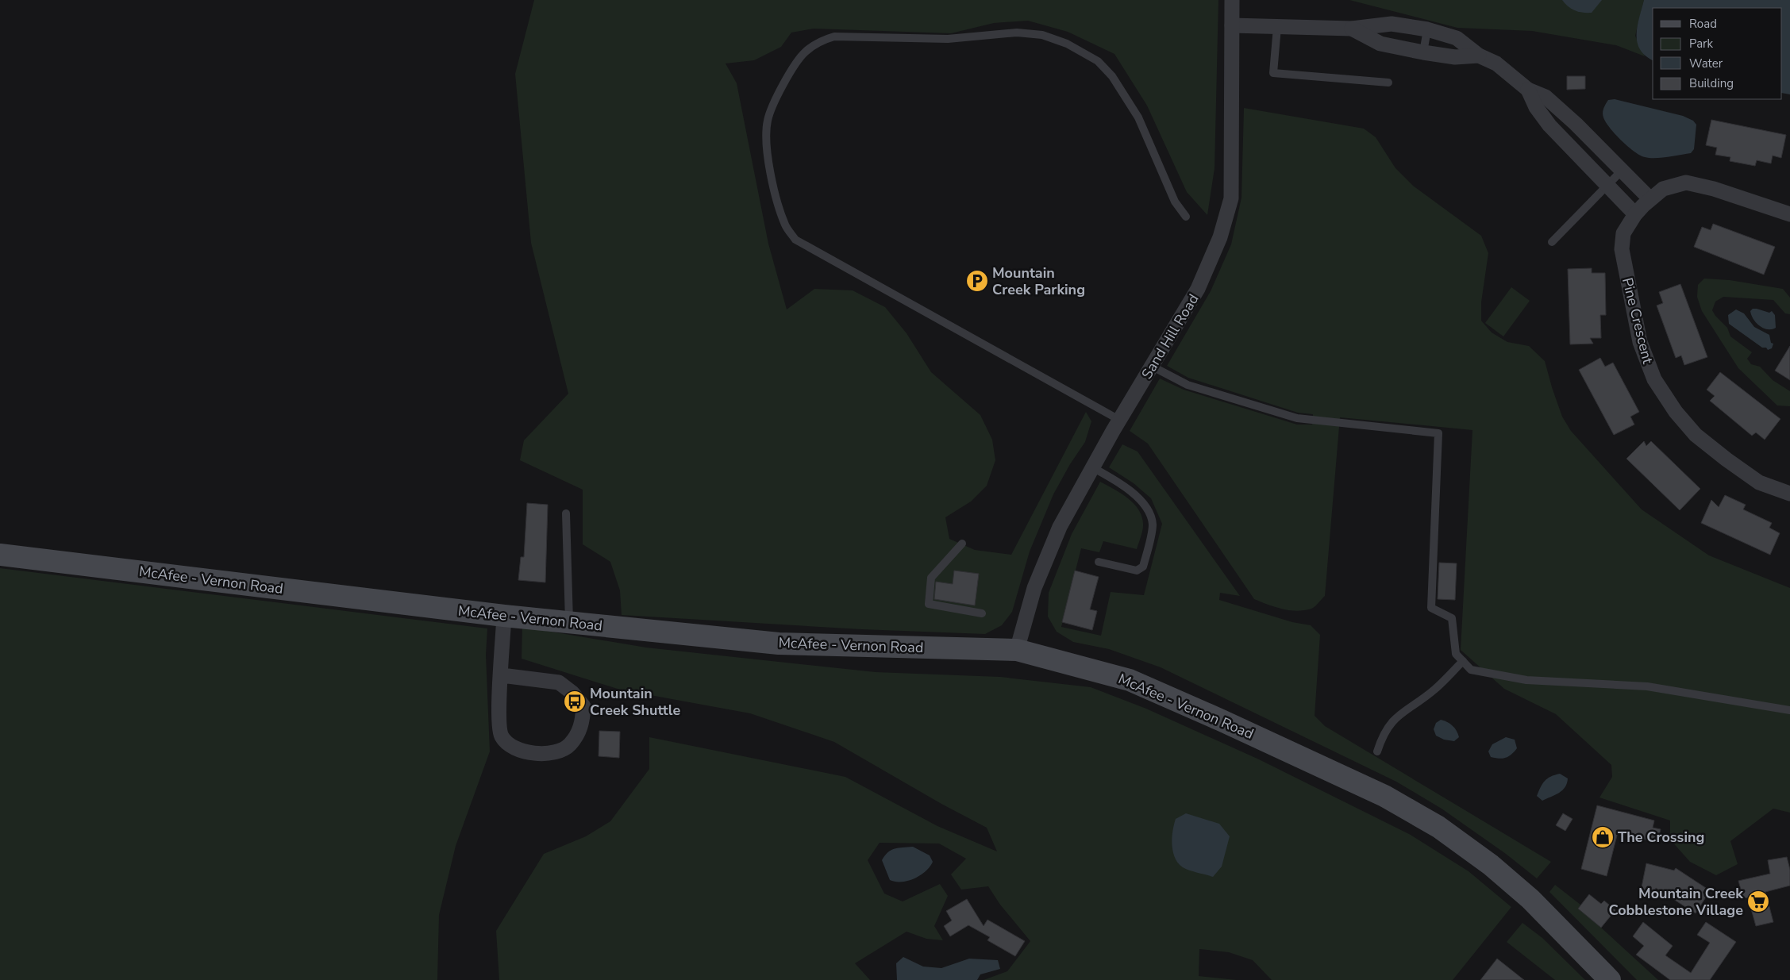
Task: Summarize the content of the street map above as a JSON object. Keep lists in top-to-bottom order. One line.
{"streets":{"main road":["McAfee - Vernon Road"],"street":["Pine Crescent","Sand Hill Road"]},"crossings":[["Sand Hill Road","McAfee - Vernon Road"]],"places":{"parking":["Mountain Creek Parking"],"bus stop":["Mountain Creek Shuttle"],"shop":["The Crossing"],"supermarket":["Mountain Creek Cobblestone Village"]},"legend":["Road","Park","Water","Building"]}
